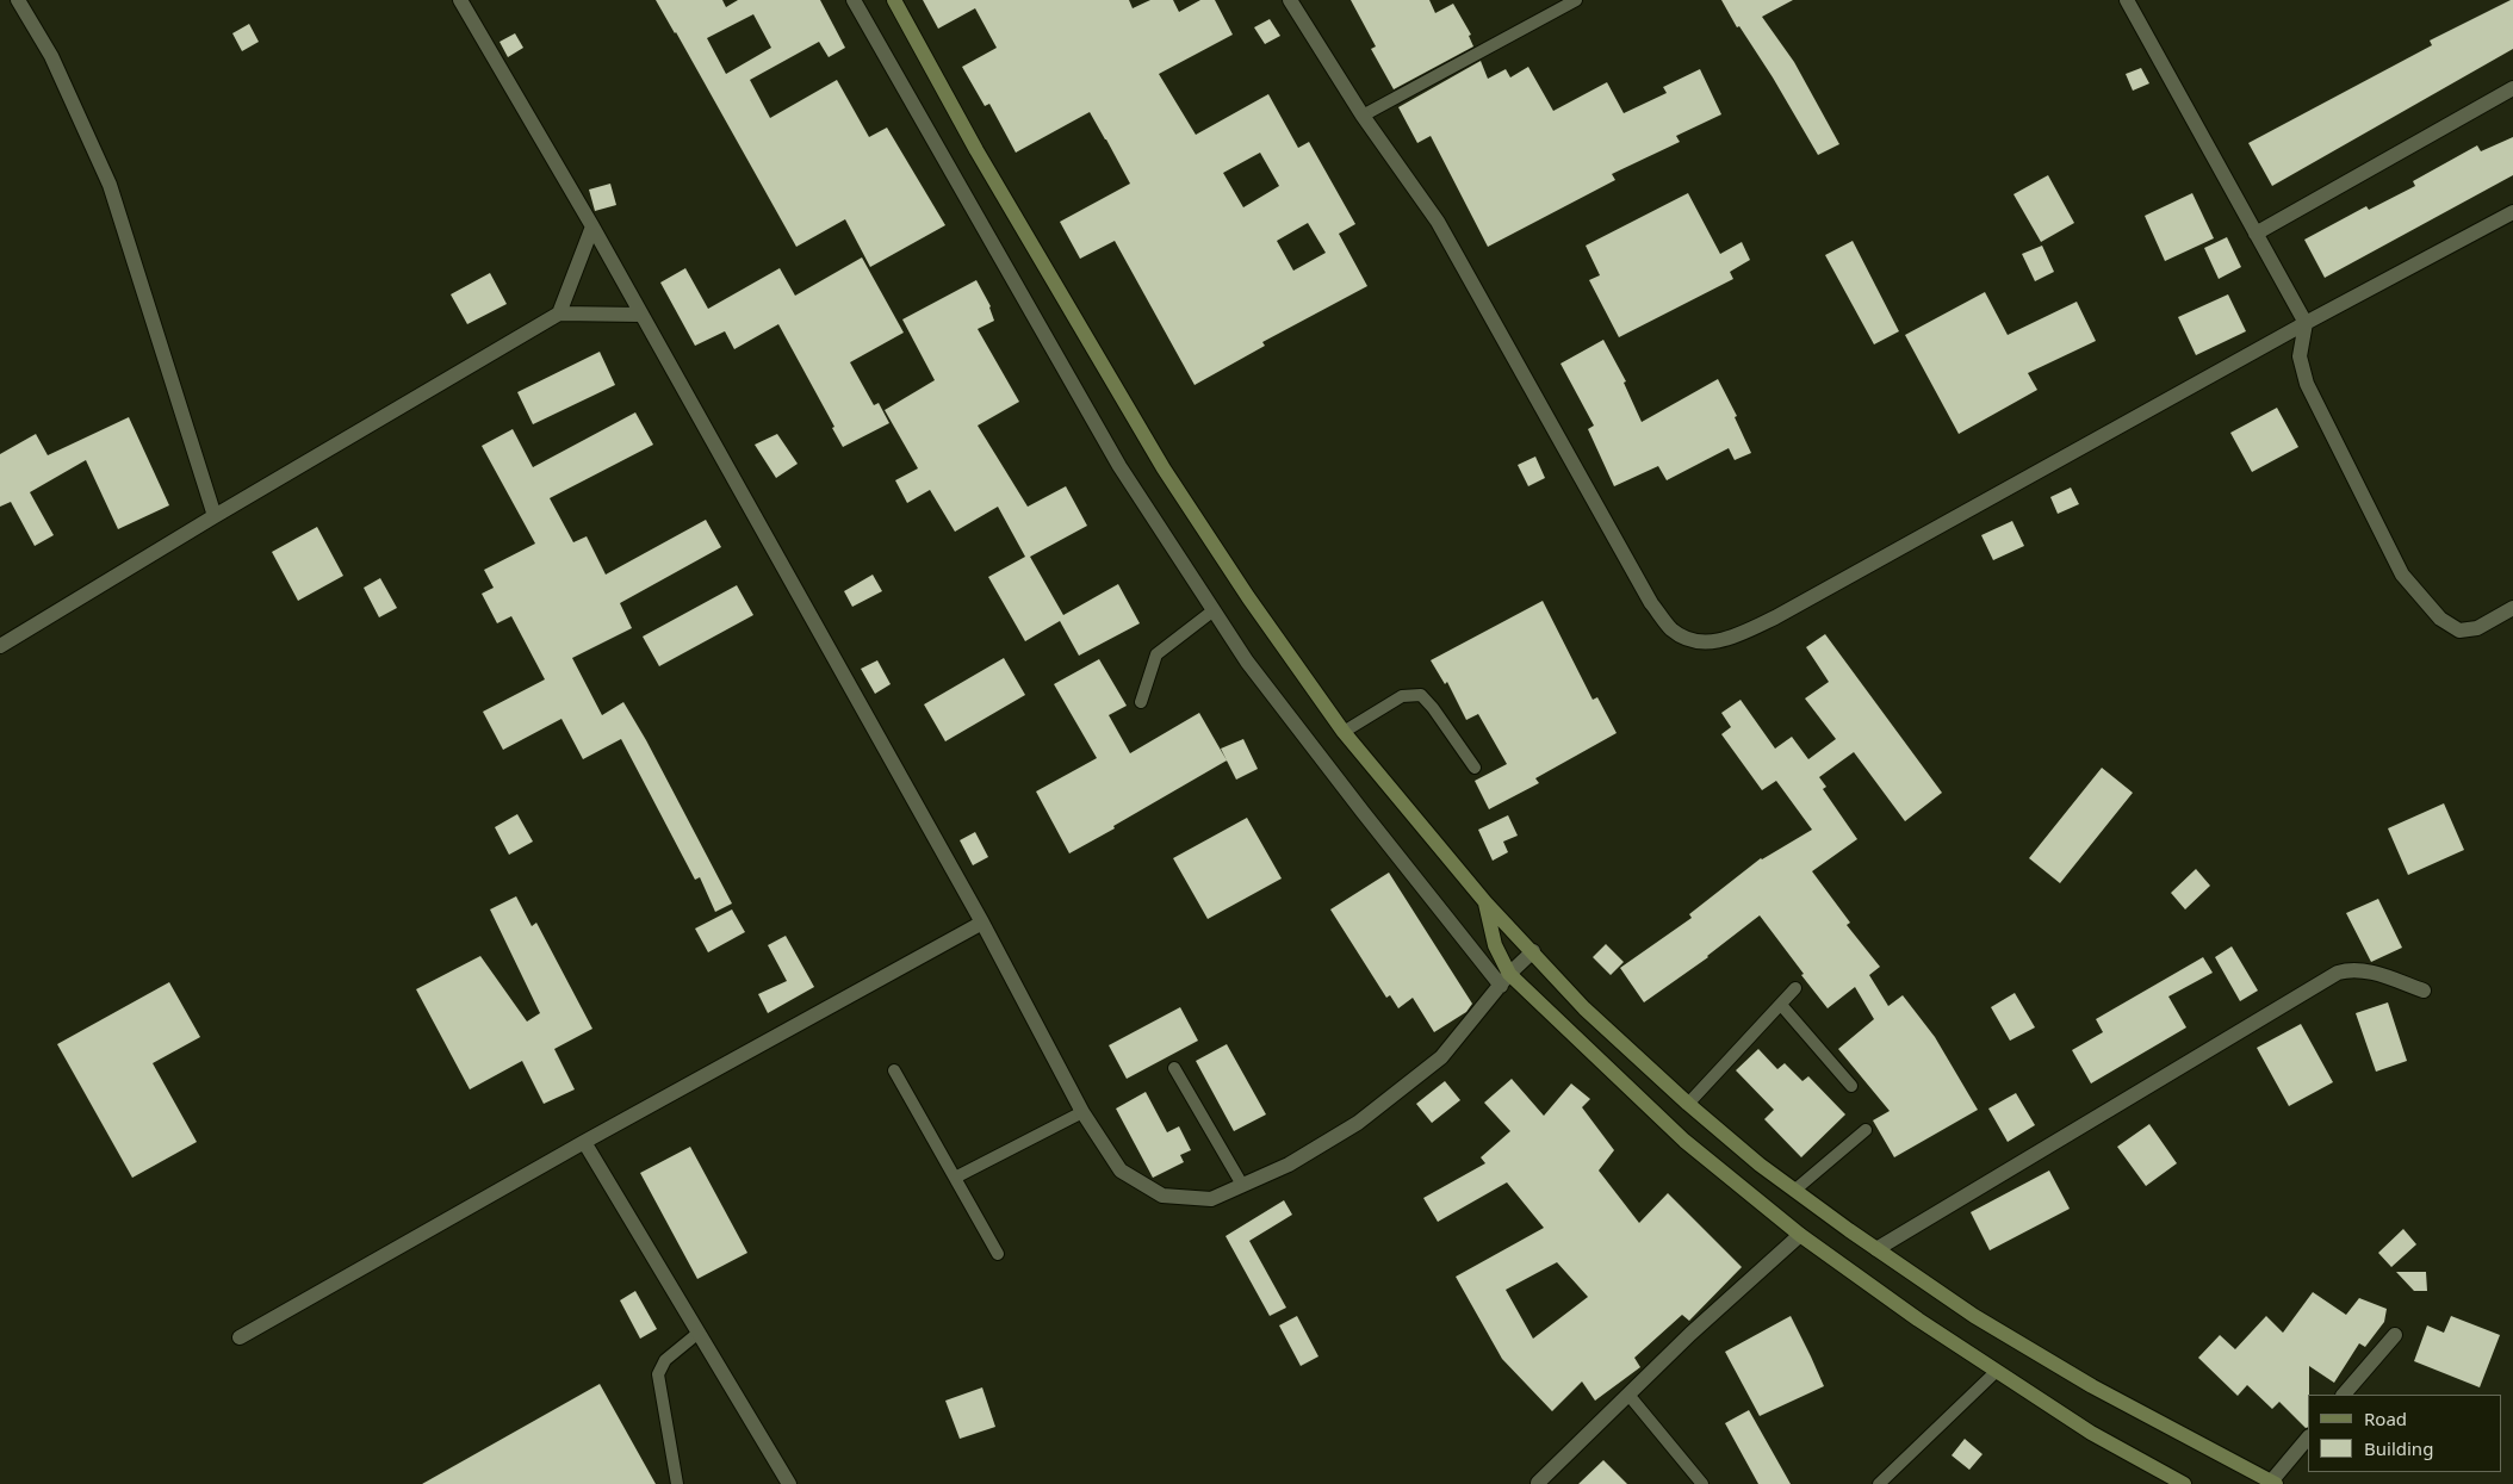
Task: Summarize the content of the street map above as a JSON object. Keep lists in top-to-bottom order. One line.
{"legend":["Road","Building"]}
